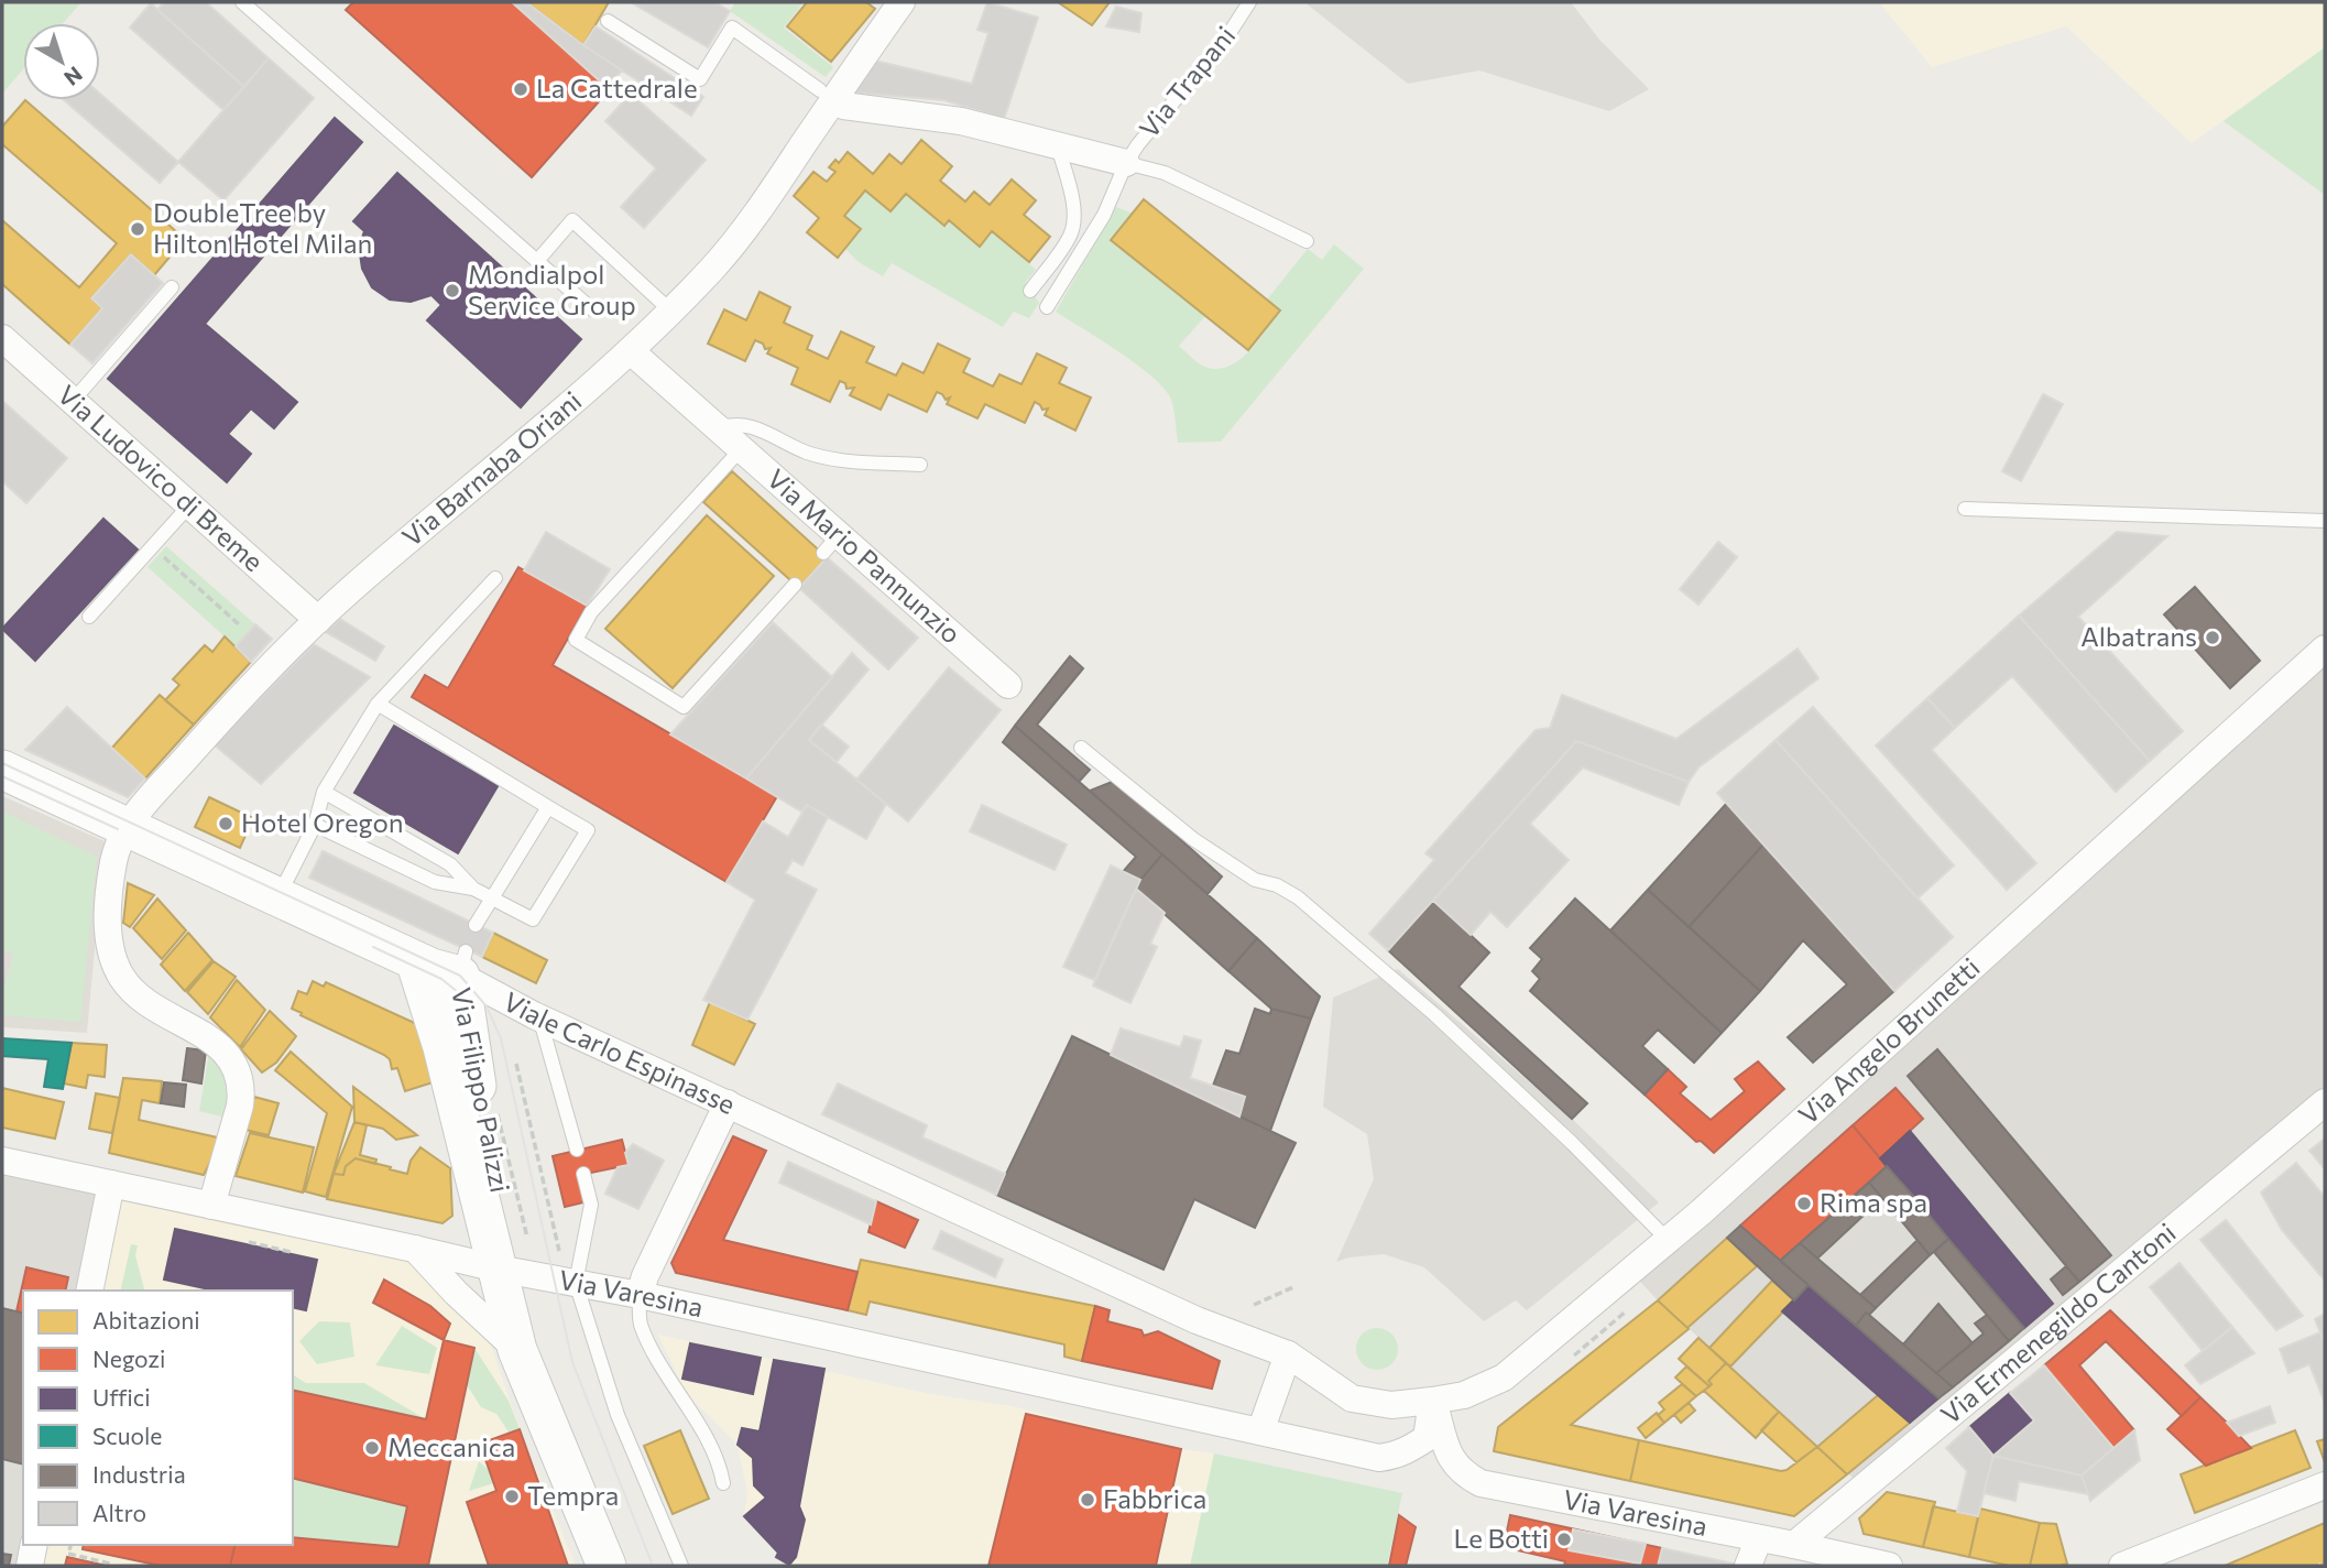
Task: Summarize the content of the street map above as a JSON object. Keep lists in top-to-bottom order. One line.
{"streets":{"street":["Via Barnaba Oriani","Via Ludovico di Breme","Via Mario Pannunzio","Via Angelo Brunetti","Viale Carlo Espinasse","Via Filippo Palizzi","Via Varesina","Via Ermenegildo Cantoni"],"lane":["Via Trapani"]},"crossings":[["Via Barnaba Oriani","Via Ludovico di Breme"],["Via Barnaba Oriani","Via Mario Pannunzio"],["Via Barnaba Oriani","Viale Carlo Espinasse"],["Via Angelo Brunetti","Viale Carlo Espinasse"],["Via Angelo Brunetti","Via Varesina"],["Viale Carlo Espinasse","Via Filippo Palizzi"],["Via Filippo Palizzi","Via Varesina"],["Via Varesina","Via Ermenegildo Cantoni"]],"places":["La Cattedrale","DoubleTree by Hilton Hotel Milan","Mondialpol Service Group","Albatrans","Hotel Oregon","Rima spa","Meccanica","Tempra","Fabbrica","Le Botti"],"legend":["Abitazioni","Negozi","Uffici","Scuole","Industria","Altro"],"north":"bottom right"}
